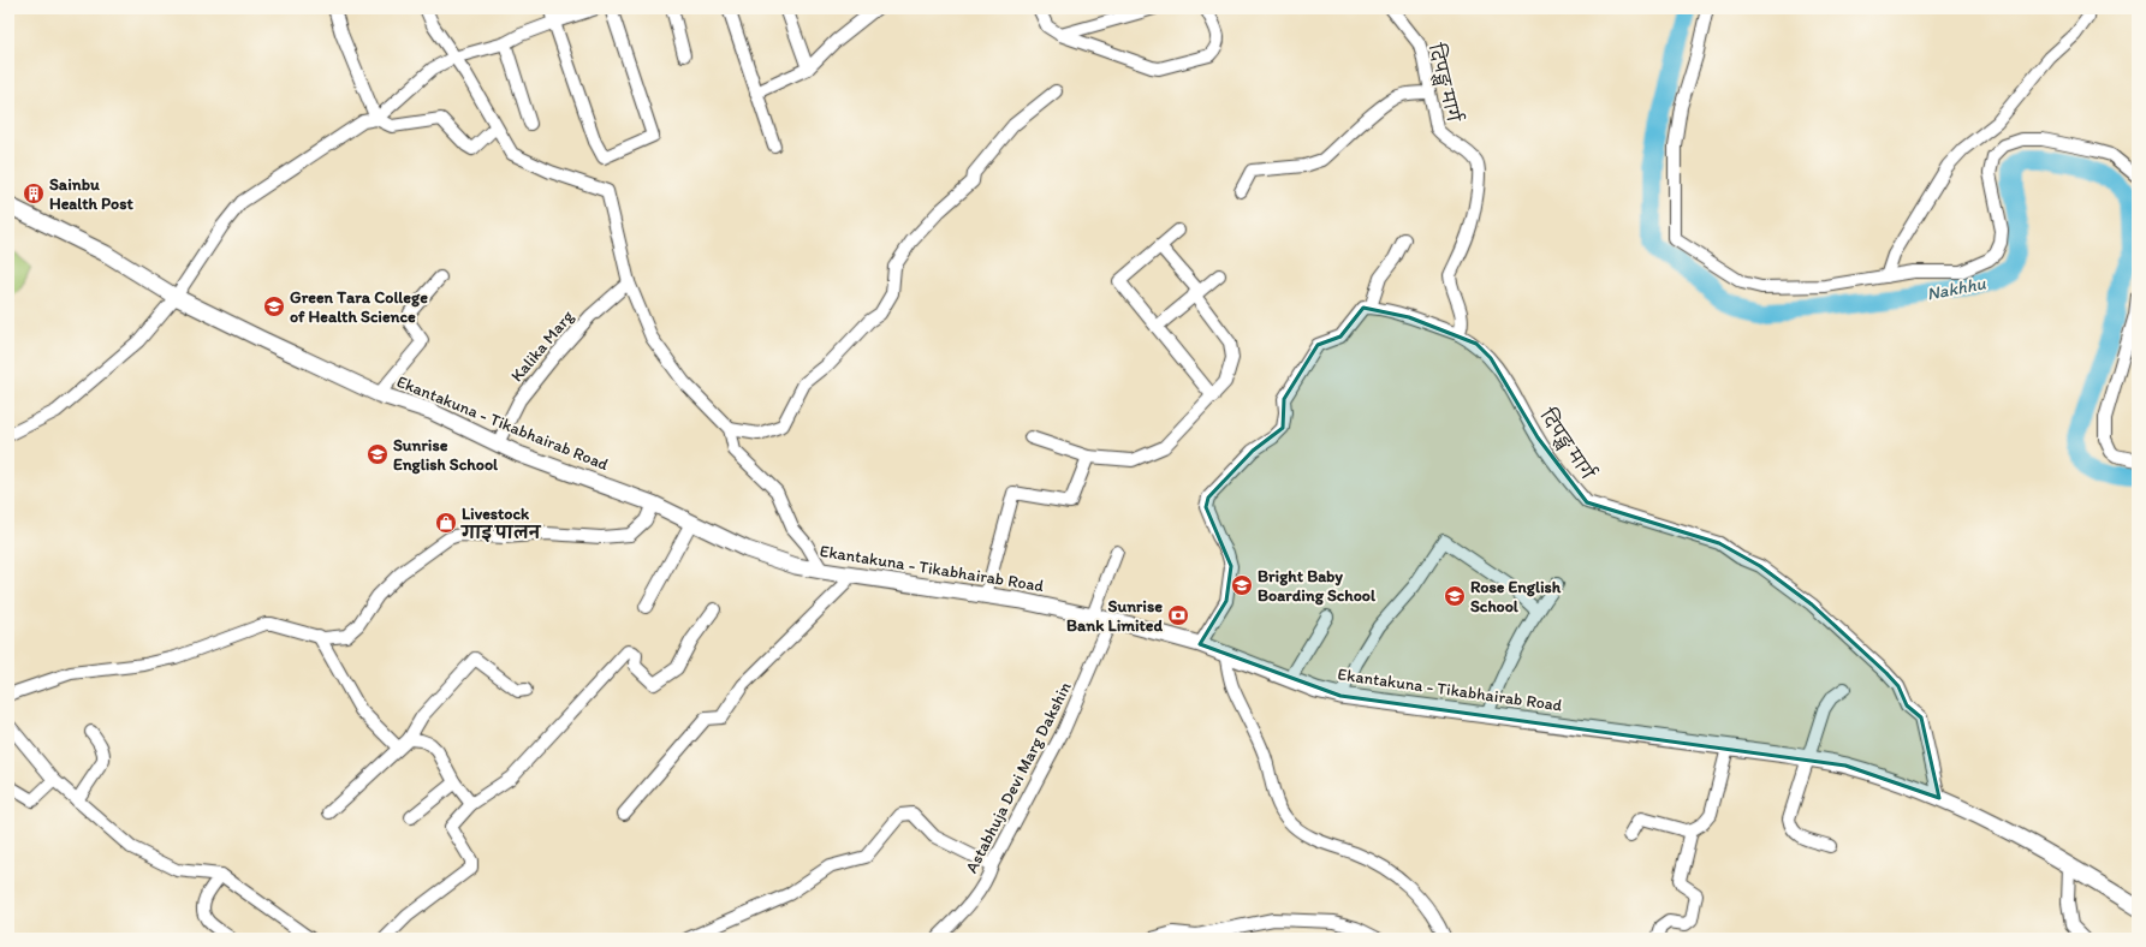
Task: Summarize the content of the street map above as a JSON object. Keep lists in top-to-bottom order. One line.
{"streets":{"main road":["Ekantakuna - Tikabhairab Road"],"street":["दिपङ्ख मार्ग","Kalika Marg","Astabhuja Devi Marg Dakshin"]},"crossings":[["दिपङ्ख मार्ग","Ekantakuna - Tikabhairab Road"],["Kalika Marg","Ekantakuna - Tikabhairab Road"],["Ekantakuna - Tikabhairab Road","Astabhuja Devi Marg Dakshin"]],"water":["Nakhhu"],"places":{"building":["Sainbu Health Post"],"school or university":["Green Tara College of Health Science","Sunrise English School","Bright Baby Boarding School","Rose English School"],"shop":["Livestock गाइ पालन"],"bank":["Sunrise Bank Limited"]}}
